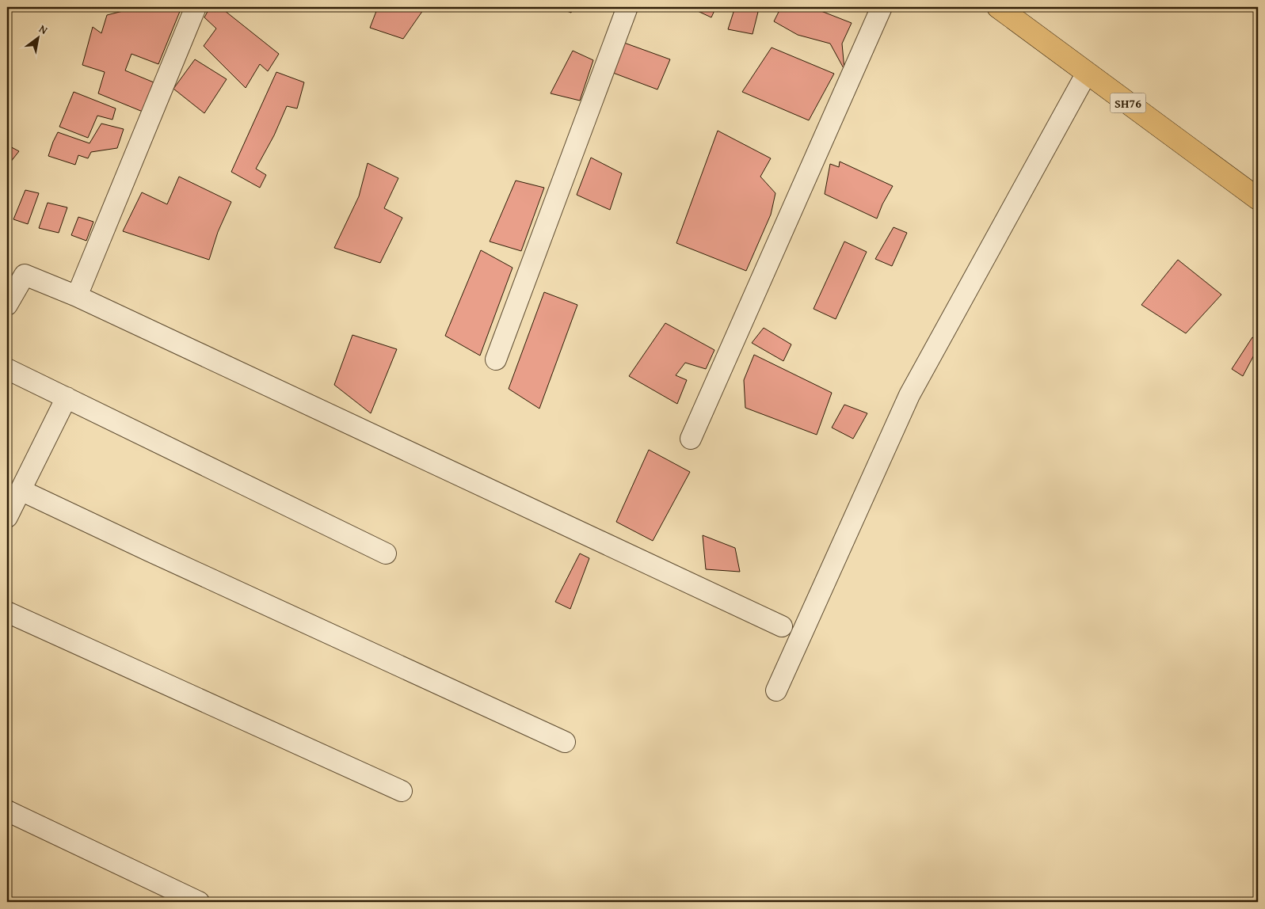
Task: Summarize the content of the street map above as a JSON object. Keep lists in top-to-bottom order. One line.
{"streets":{"main road":["SH76"]},"north":"top right"}
